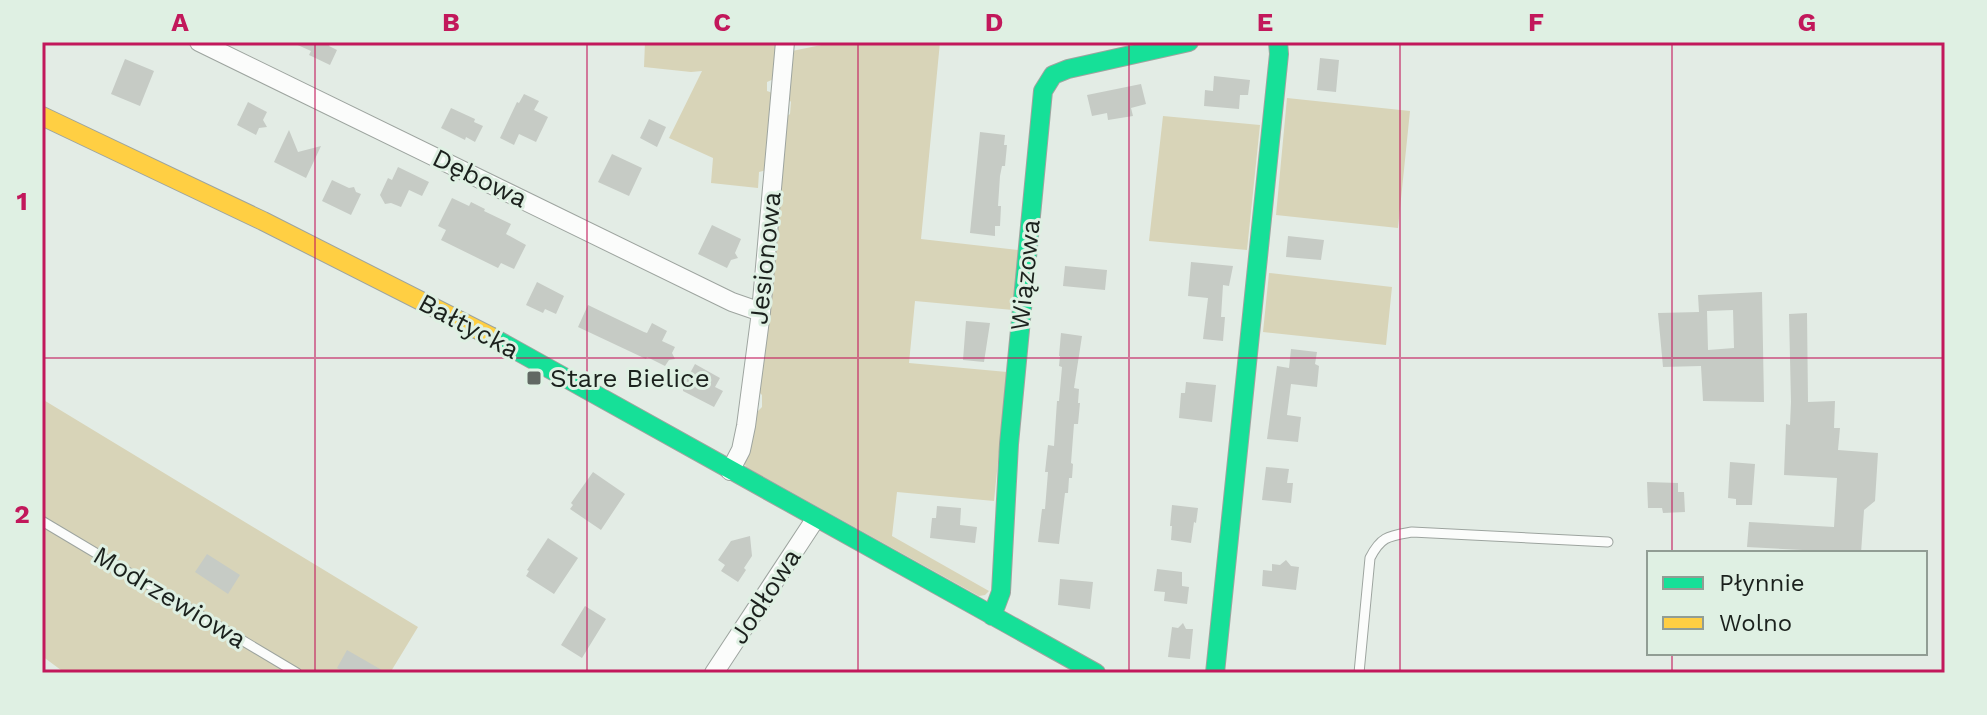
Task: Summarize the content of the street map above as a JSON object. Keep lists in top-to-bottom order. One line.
{"streets":{"street":["Dębowa","Jesionowa","Wiązowa","Bałtycka","Jodłowa"],"lane":["Modrzewiowa"]},"crossings":[["Dębowa","Jesionowa"],["Jesionowa","Bałtycka"],["Wiązowa","Bałtycka"],["Bałtycka","Jodłowa"]],"places":{"transit":["Stare Bielice"]},"legend":["Płynnie","Wolno"],"grid":{"columns":["A","B","C","D","E","F","G"],"rows":["1","2"]}}
